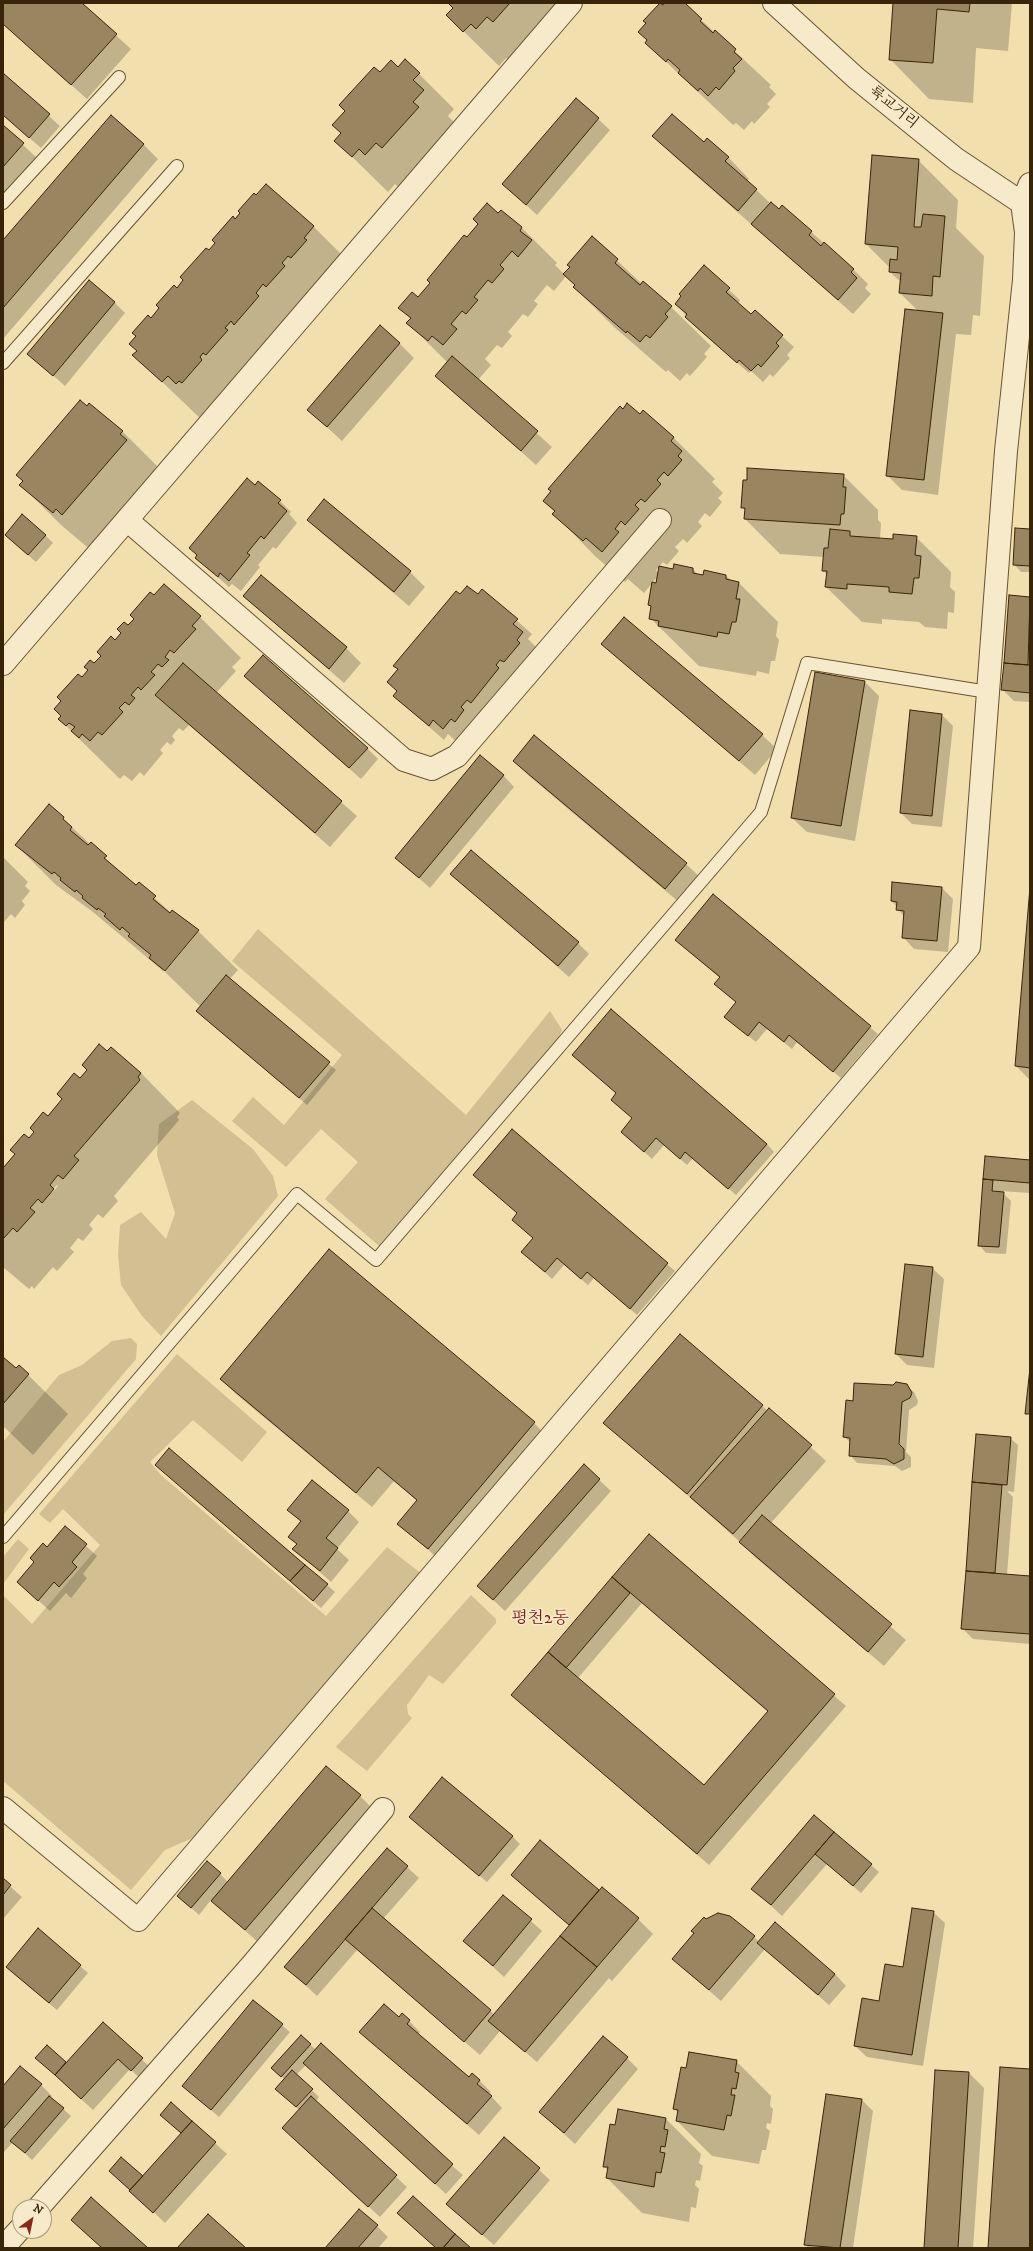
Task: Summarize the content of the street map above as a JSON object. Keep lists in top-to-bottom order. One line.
{"streets":{"street":["륙교거리"]},"districts":["평천2동"],"north":"top right"}
